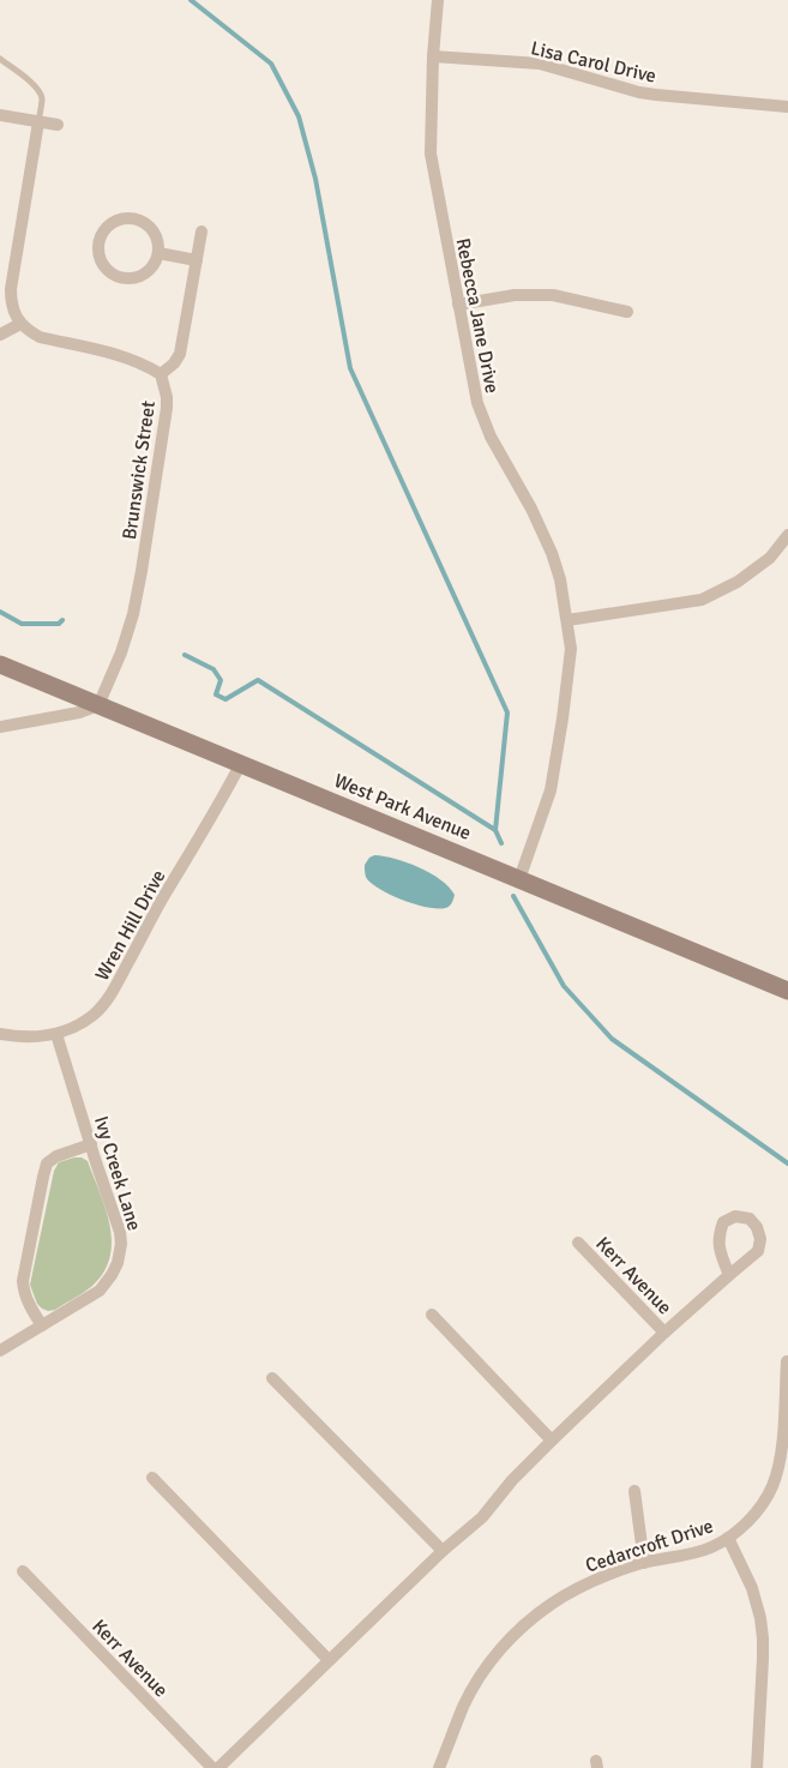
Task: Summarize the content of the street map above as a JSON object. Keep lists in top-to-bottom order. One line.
{"streets":{"main road":["West Park Avenue"],"street":["Lisa Carol Drive","Rebecca Jane Drive","Brunswick Street","Wren Hill Drive","Ivy Creek Lane","Kerr Avenue","Cedarcroft Drive"]},"crossings":[["Lisa Carol Drive","Rebecca Jane Drive"],["Rebecca Jane Drive","West Park Avenue"],["Brunswick Street","West Park Avenue"],["West Park Avenue","Wren Hill Drive"],["Wren Hill Drive","Ivy Creek Lane"]]}
